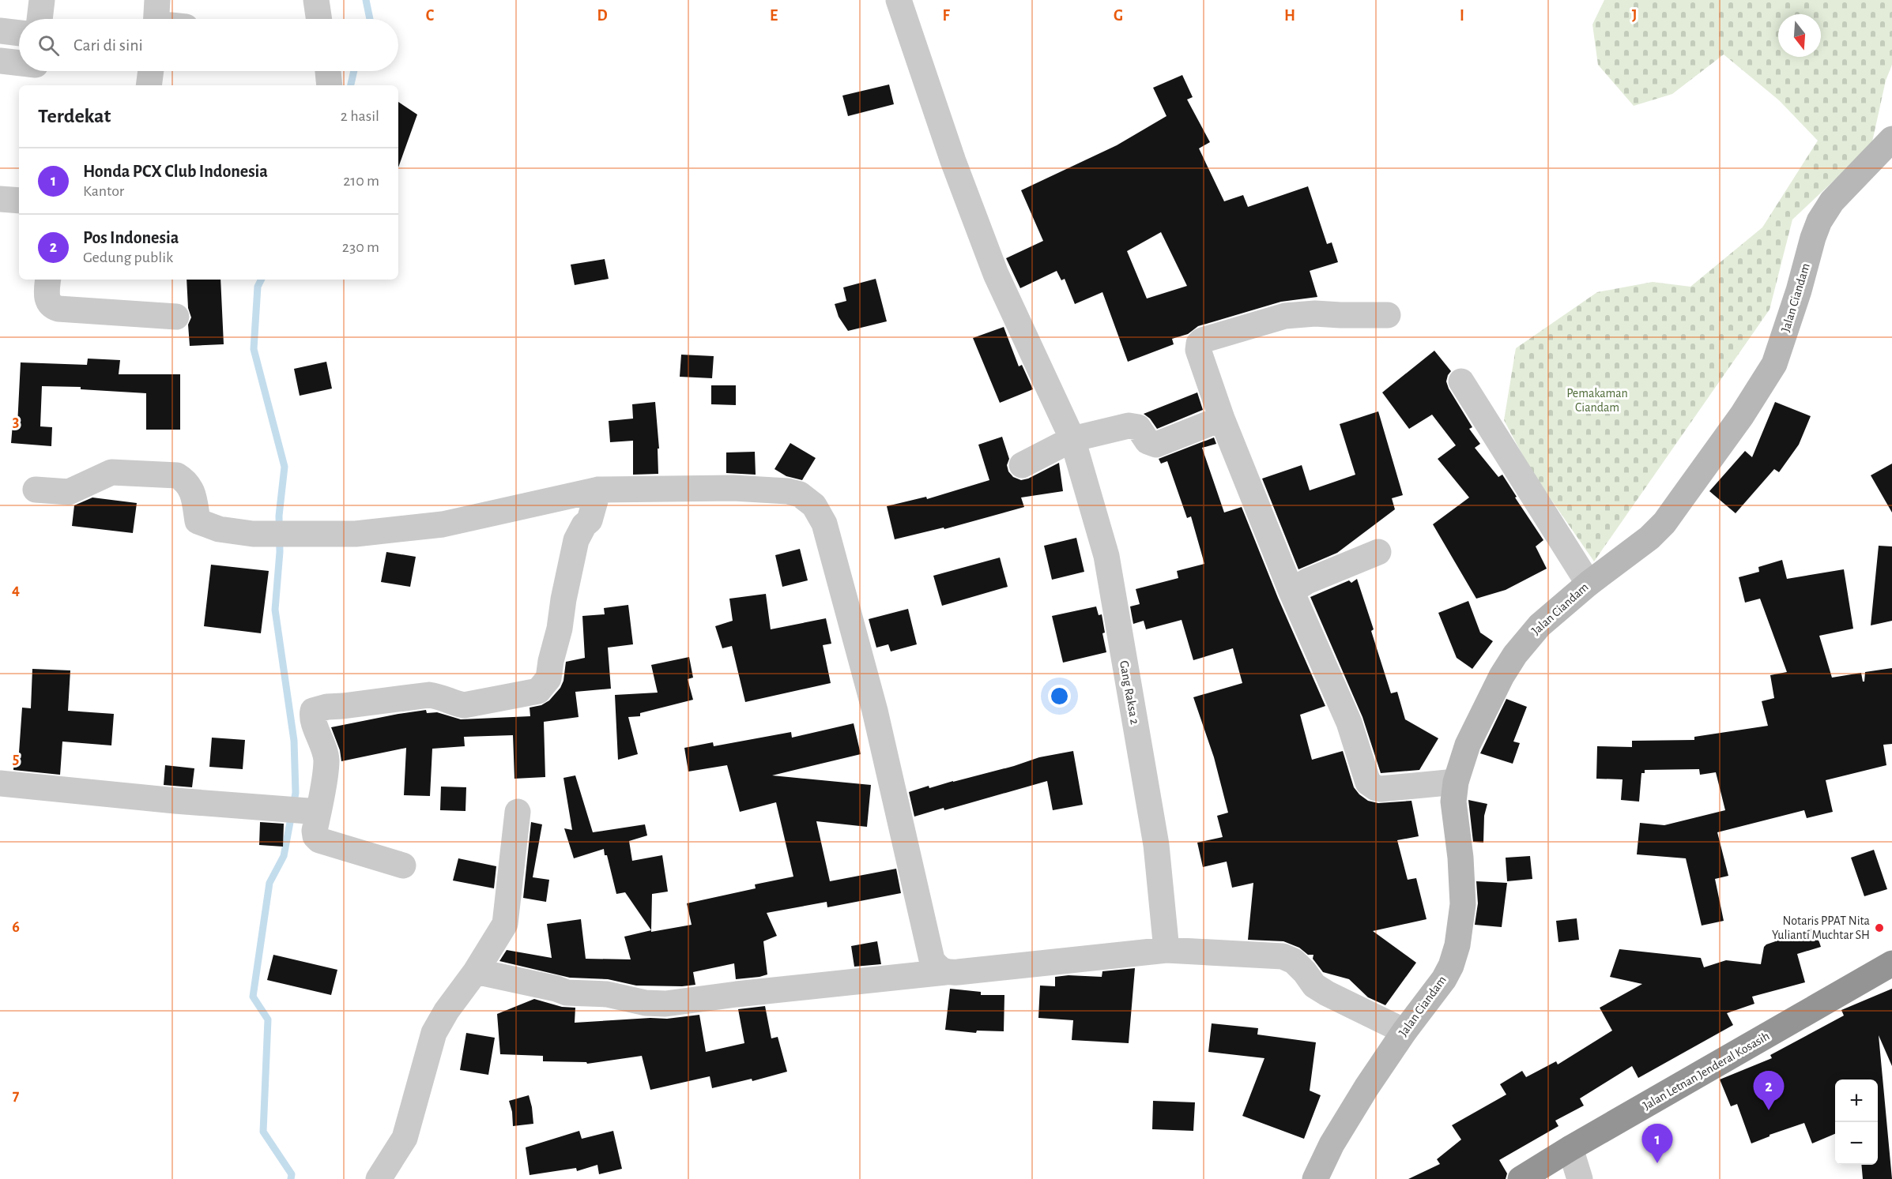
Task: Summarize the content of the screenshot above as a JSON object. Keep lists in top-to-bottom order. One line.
{"streets":{"highway":["Jalan Letnan Jenderal Kosasih"],"street":["Jalan Ciandam","Gang Raksa 2"]},"parks":["Pemakaman Ciandam"],"places":["Notaris PPAT Nita Yulianti Muchtar SH"],"north":"bottom","page":{"search":"Cari di sini","heading":["Terdekat","2 hasil"],"list":[{"mark":"1","name":"Honda PCX Club Indonesia","note":"Kantor","value":"210 m"},{"mark":"2","name":"Pos Indonesia","note":"Gedung publik","value":"230 m"}],"pins":["2","1"],"map_buttons":["+","−"]},"grid":{"columns":["C","D","E","F","G","H","I","J"],"rows":["3","4","5","6","7"]}}
